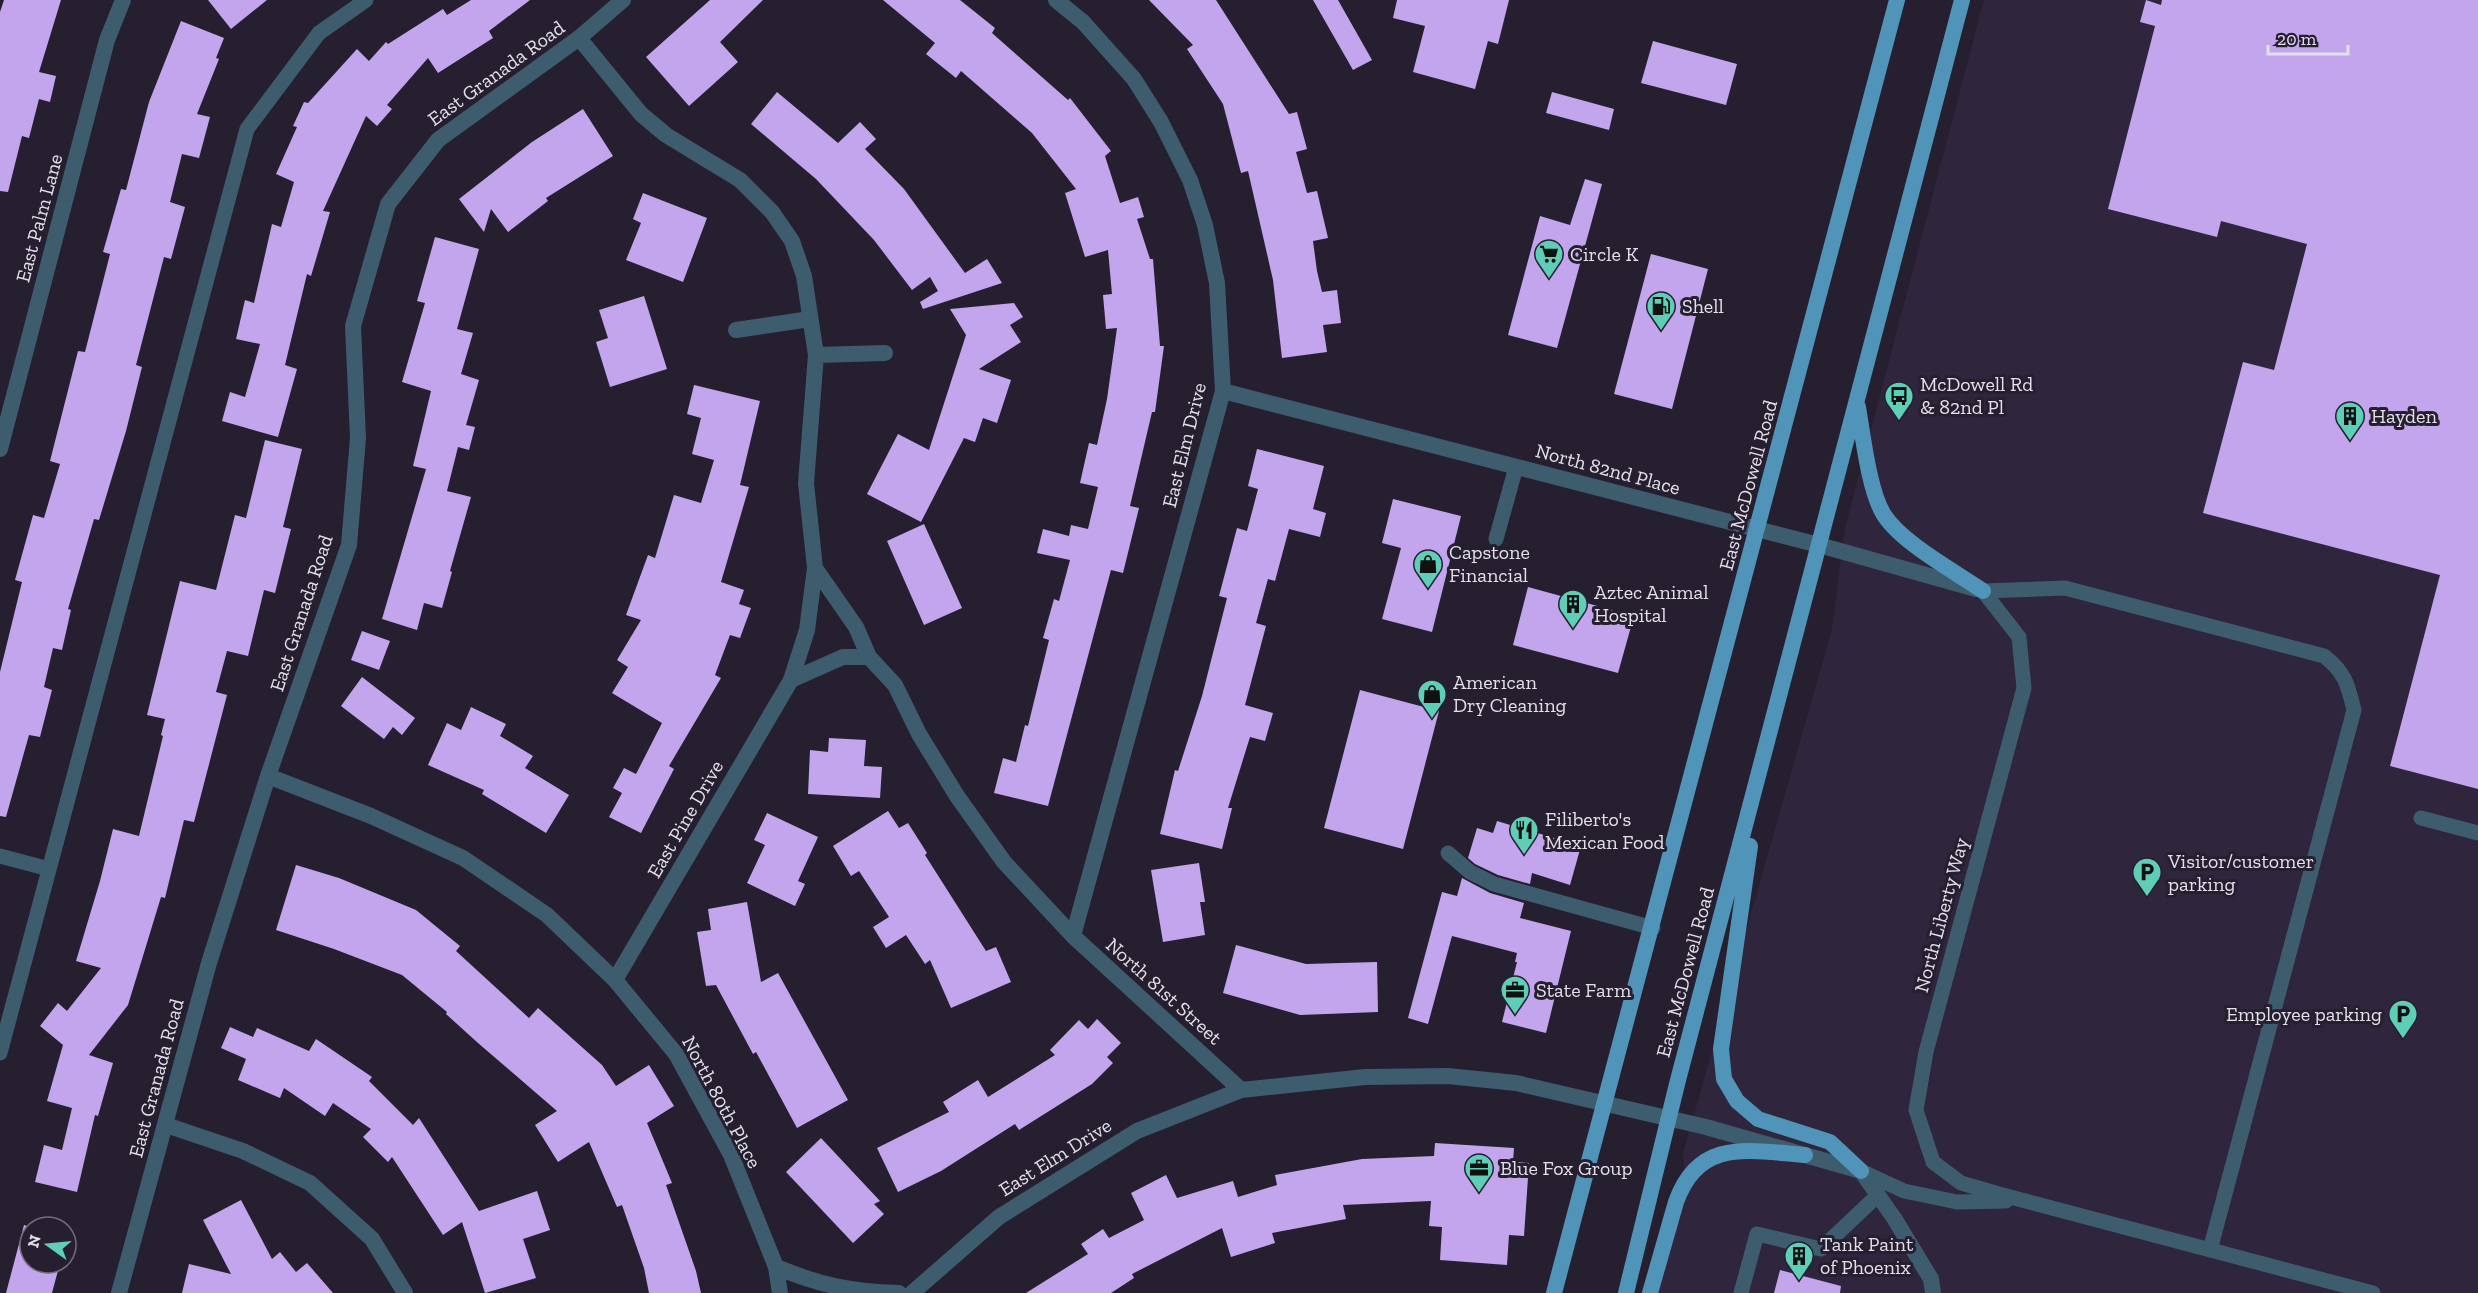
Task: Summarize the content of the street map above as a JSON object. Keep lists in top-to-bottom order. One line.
{"streets":{"main road":["East McDowell Road"],"street":["East Granada Road","East Palm Lane","East Elm Drive","North 82nd Place","East Pine Drive","North 81st Street","North 80th Place"],"lane":["North Liberty Way"]},"crossings":[["East Granada Road","East Pine Drive"],["East Granada Road","North 80th Place"],["East Elm Drive","North 82nd Place"],["East Elm Drive","North 81st Street"],["North 82nd Place","East McDowell Road"],["North 82nd Place","North Liberty Way"],["East Pine Drive","North 81st Street"],["East Pine Drive","North 80th Place"]],"places":{"supermarket":["Circle K"],"fuel station":["Shell"],"bus stop":["McDowell Rd & 82nd Pl"],"building":["Hayden","Aztec Animal Hospital","Tank Paint of Phoenix"],"shop":["Capstone Financial","American Dry Cleaning"],"restaurant":["Filiberto's Mexican Food"],"parking":["Visitor/customer parking","Employee parking"],"office":["State Farm","Blue Fox Group"]},"scale_bar":"20 m","north":"left"}
